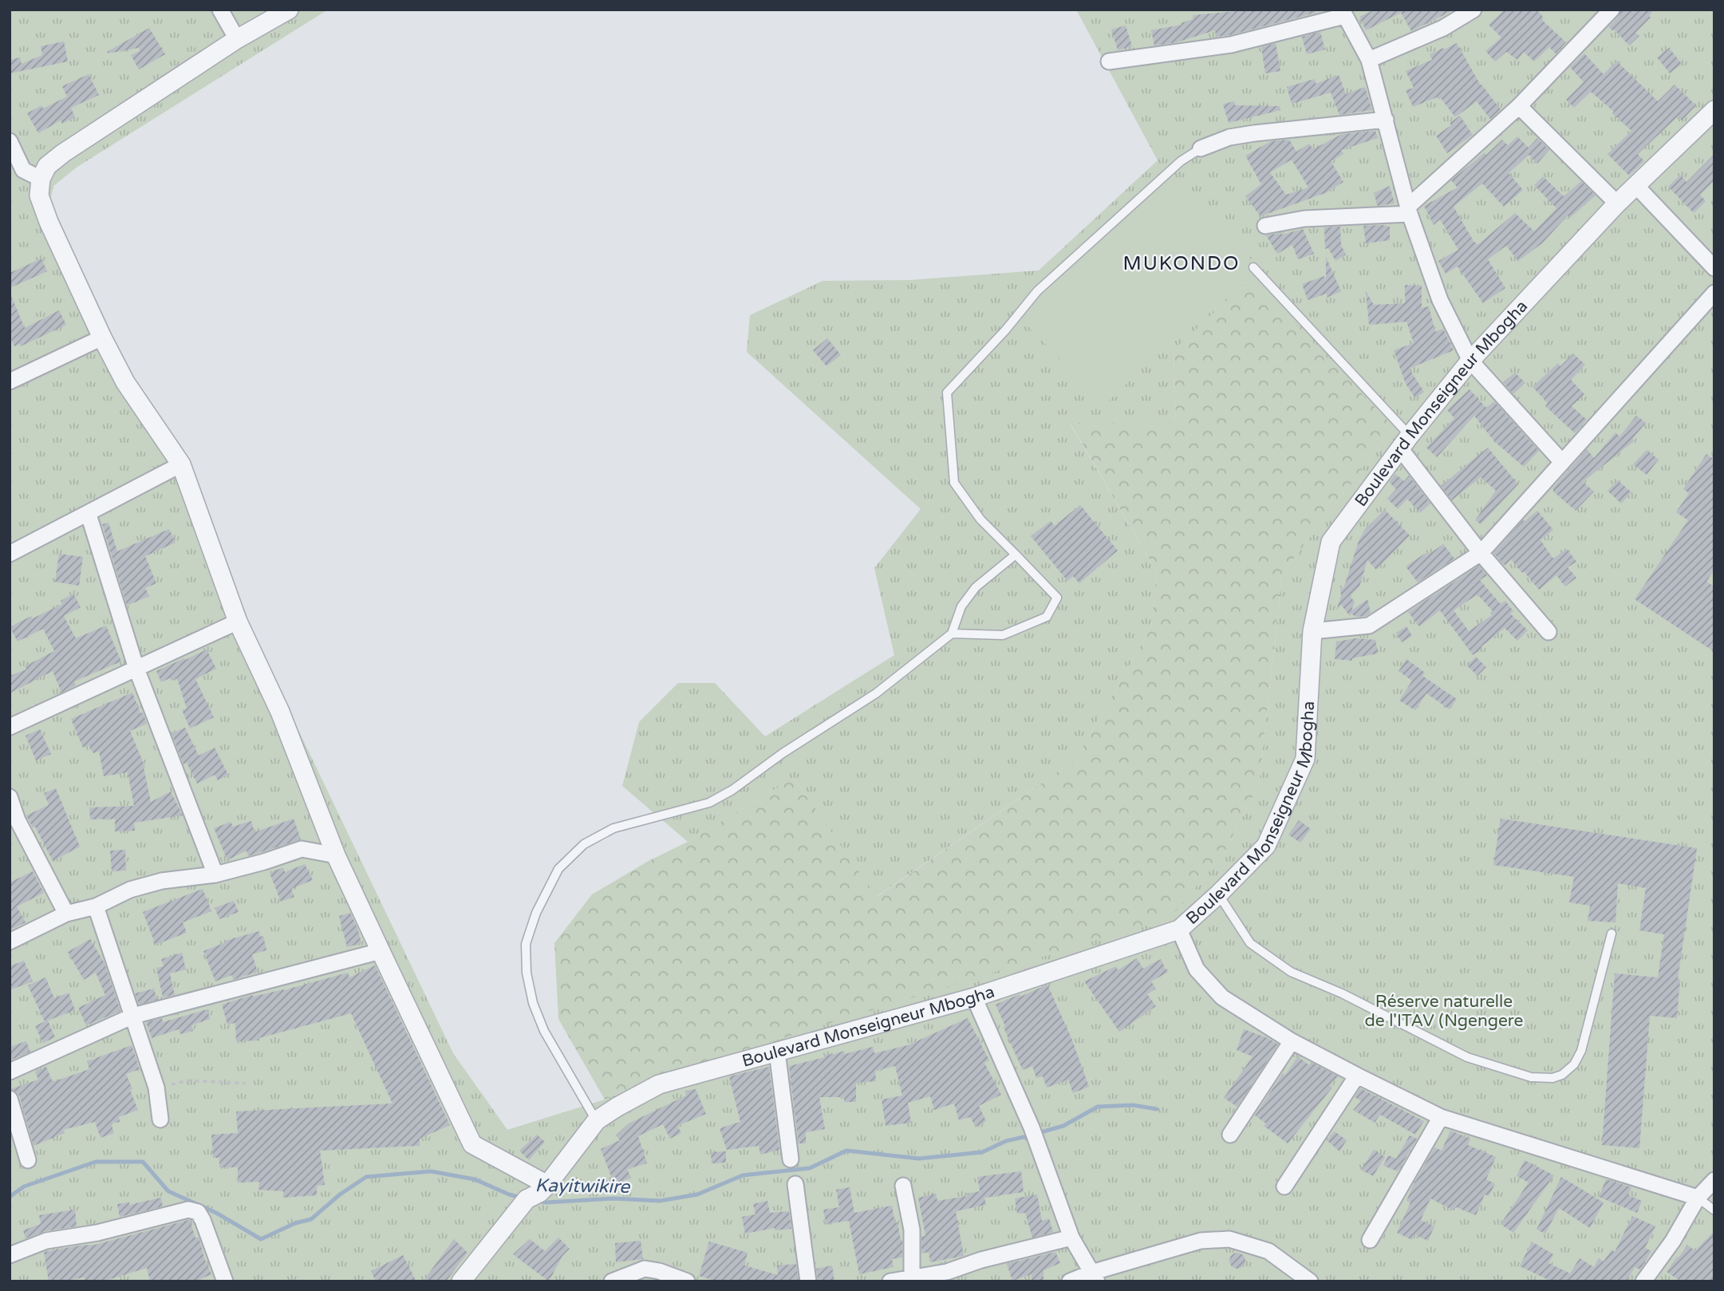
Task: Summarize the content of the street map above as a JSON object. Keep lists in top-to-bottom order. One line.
{"streets":{"street":["Boulevard Monseigneur Mbogha"]},"districts":["MUKONDO"],"water":["Kayitwikire"],"parks":["Réserve naturelle de l'ITAV (Ngengere"]}
